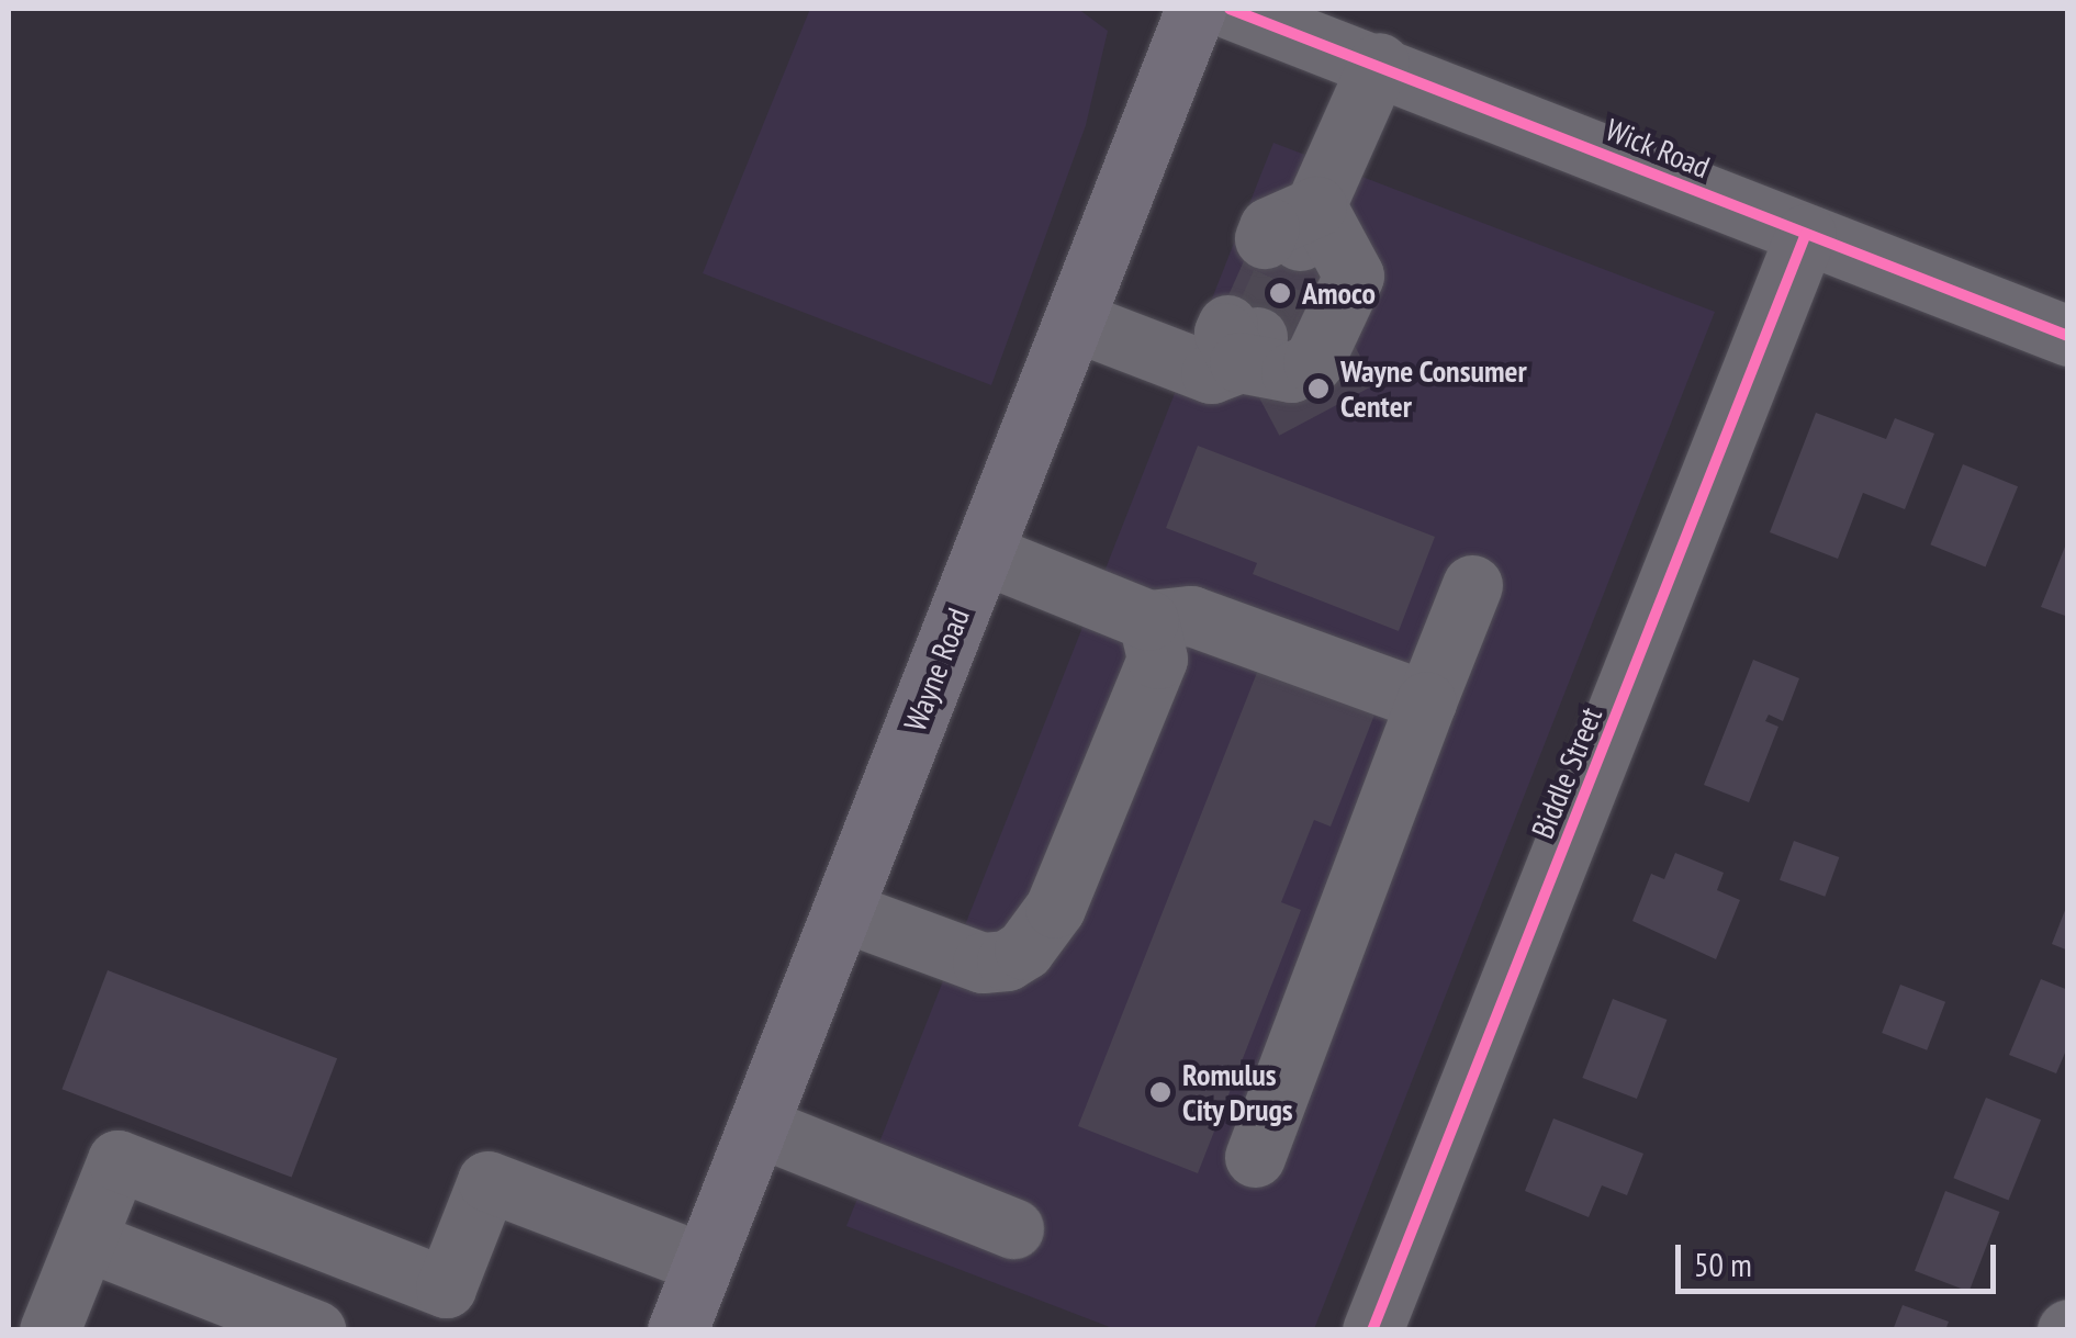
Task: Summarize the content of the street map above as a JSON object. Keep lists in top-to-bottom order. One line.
{"streets":{"main road":["Wayne Road"],"street":["Wick Road","Biddle Street"]},"crossings":[["Wick Road","Biddle Street"]],"places":["Amoco","Wayne Consumer Center","Romulus City Drugs"],"scale_bar":"50 m"}
